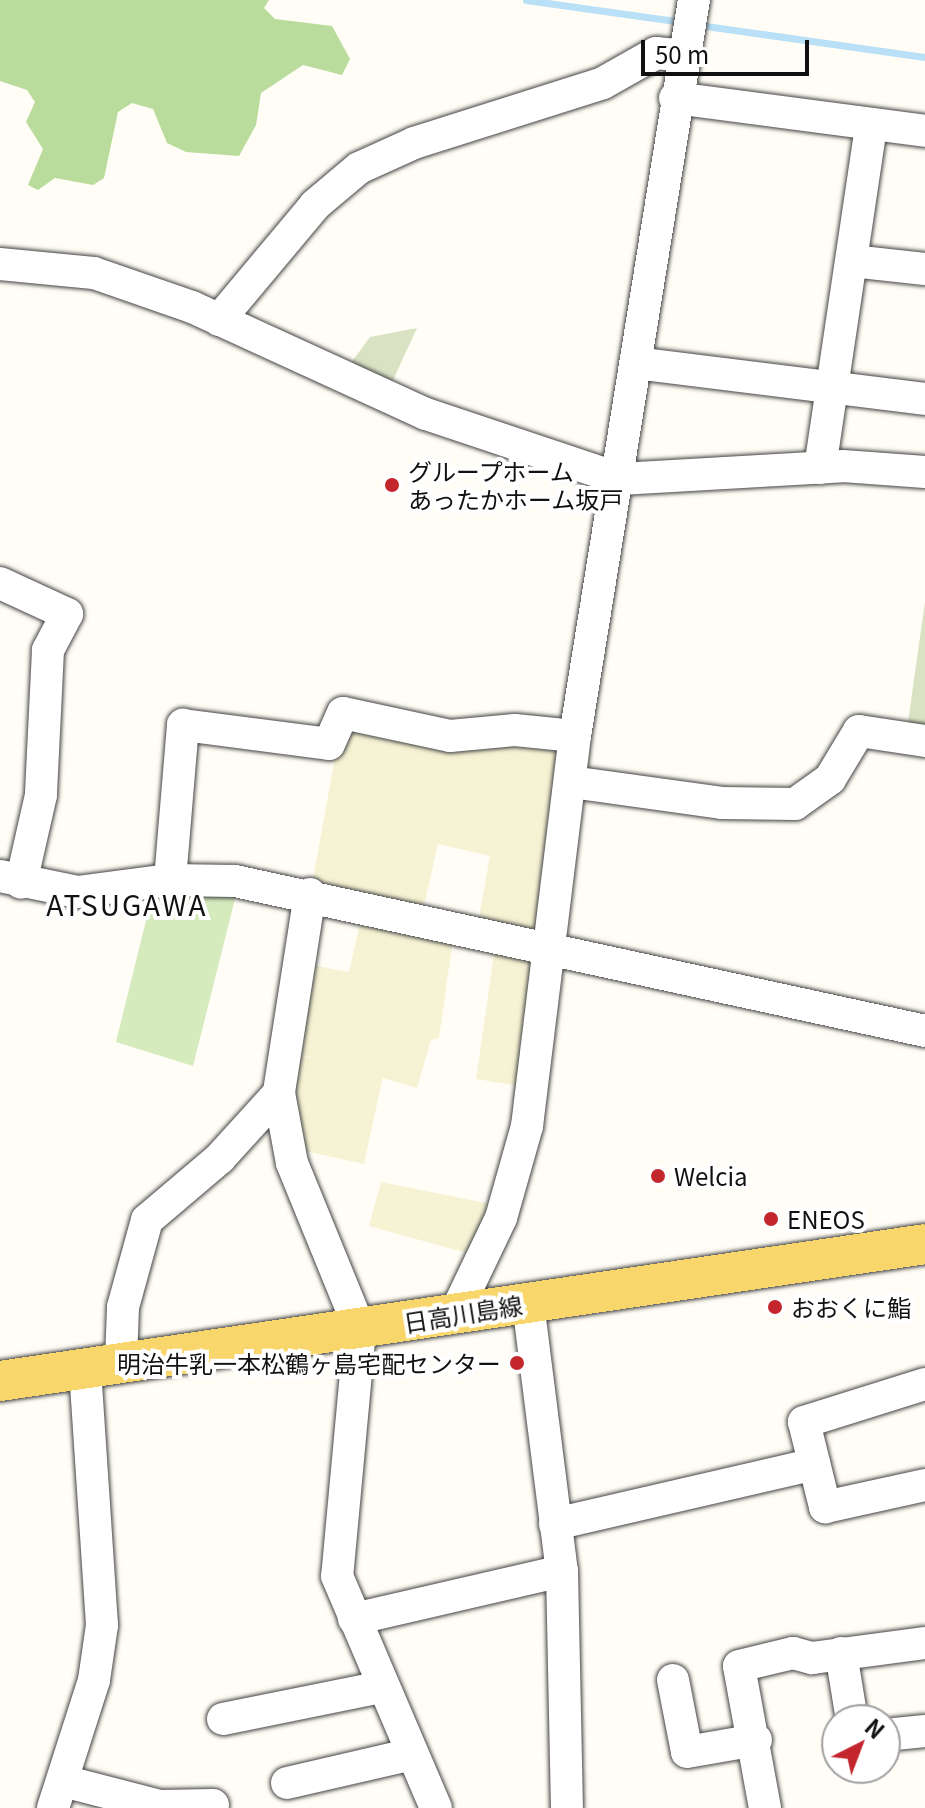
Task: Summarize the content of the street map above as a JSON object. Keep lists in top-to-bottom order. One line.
{"streets":{"main road":["日高川島線"]},"districts":["ATSUGAWA"],"places":["グループホーム あったかホーム坂戸","Welcia","ENEOS","おおくに鮨","明治牛乳一本松鶴ヶ島宅配センター"],"scale_bar":"50 m","north":"top right"}
